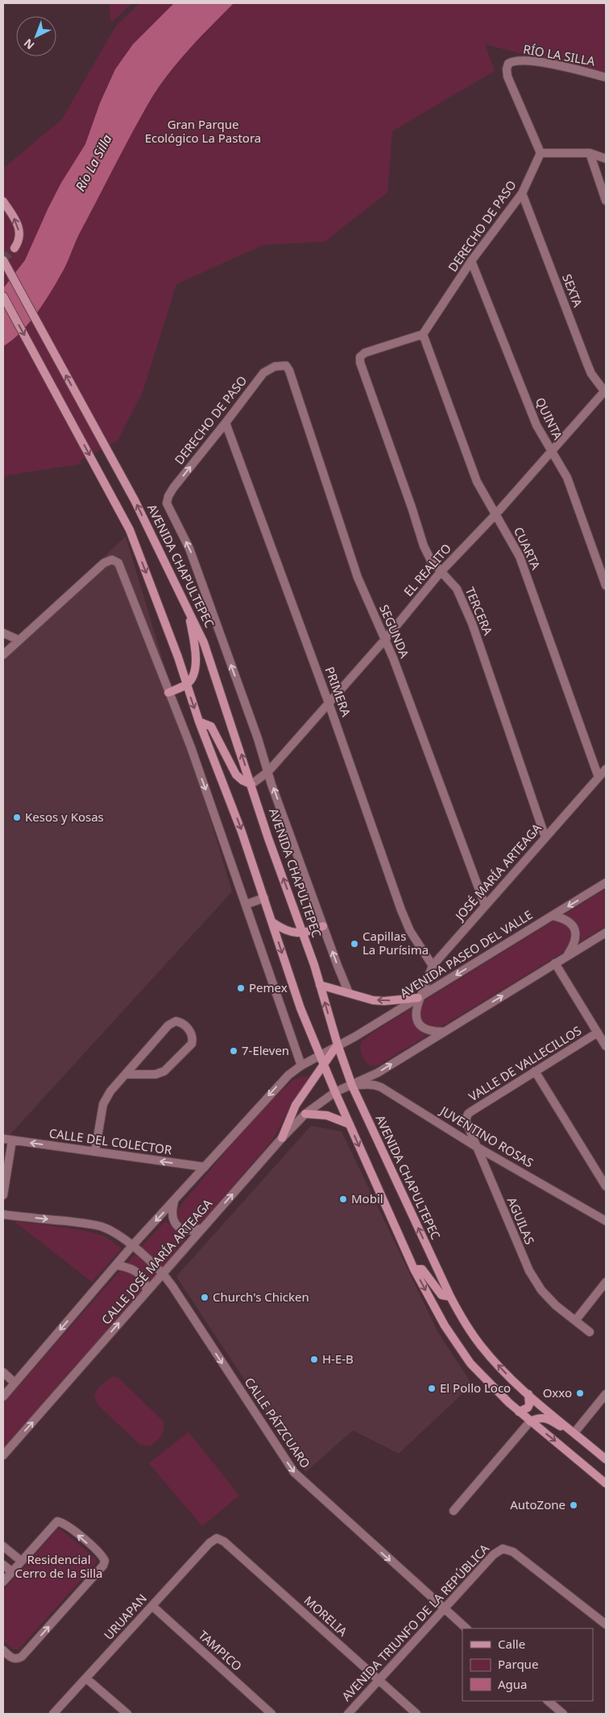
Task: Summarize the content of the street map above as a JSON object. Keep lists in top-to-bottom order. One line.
{"streets":{"main road":["AVENIDA CHAPULTEPEC"],"street":["RÍO LA SILLA","DERECHO DE PASO","SEXTA","QUINTA","CUARTA","EL REALITO","TERCERA","SEGUNDA","PRIMERA","JOSÉ MARÍA ARTEAGA","AVENIDA PASEO DEL VALLE","VALLE DE VALLECILLOS","JUVENTINO ROSAS","CALLE DEL COLECTOR","AGUILAS","CALLE JOSÉ MARÍA ARTEAGA","CALLE PÁTZCUARO","MORELIA","URUAPAN","AVENIDA TRIUNFO DE LA REPÚBLICA","TAMPICO"]},"crossings":[["RÍO LA SILLA","DERECHO DE PASO"],["DERECHO DE PASO","SEXTA"],["DERECHO DE PASO","QUINTA"],["DERECHO DE PASO","CUARTA"],["DERECHO DE PASO","EL REALITO"],["DERECHO DE PASO","TERCERA"],["DERECHO DE PASO","SEGUNDA"],["DERECHO DE PASO","PRIMERA"],["SEXTA","EL REALITO"],["QUINTA","EL REALITO"],["CUARTA","EL REALITO"],["CUARTA","TERCERA"],["CUARTA","JOSÉ MARÍA ARTEAGA"],["AVENIDA CHAPULTEPEC","EL REALITO"],["AVENIDA CHAPULTEPEC","AVENIDA PASEO DEL VALLE"],["AVENIDA CHAPULTEPEC","JUVENTINO ROSAS"],["AVENIDA CHAPULTEPEC","CALLE JOSÉ MARÍA ARTEAGA"],["EL REALITO","TERCERA"],["EL REALITO","SEGUNDA"],["EL REALITO","PRIMERA"],["TERCERA","JOSÉ MARÍA ARTEAGA"],["SEGUNDA","JOSÉ MARÍA ARTEAGA"],["PRIMERA","JOSÉ MARÍA ARTEAGA"],["JOSÉ MARÍA ARTEAGA","AVENIDA PASEO DEL VALLE"],["VALLE DE VALLECILLOS","AGUILAS"],["JUVENTINO ROSAS","AGUILAS"],["JUVENTINO ROSAS","CALLE JOSÉ MARÍA ARTEAGA"],["CALLE JOSÉ MARÍA ARTEAGA","CALLE PÁTZCUARO"],["CALLE PÁTZCUARO","AVENIDA TRIUNFO DE LA REPÚBLICA"],["MORELIA","URUAPAN"],["MORELIA","AVENIDA TRIUNFO DE LA REPÚBLICA"],["URUAPAN","TAMPICO"]],"one_way":["DERECHO DE PASO","CALLE DEL COLECTOR","CALLE PÁTZCUARO"],"water":["Río La Silla"],"parks":["Gran Parque Ecológico La Pastora","Residencial Cerro de la Silla"],"places":["Kesos y Kosas","Capillas La Purísima","Pemex","7-Eleven","Mobil","Church's Chicken","H-E-B","El Pollo Loco","Oxxo","AutoZone"],"legend":["Calle","Parque","Agua"],"north":"bottom left"}
